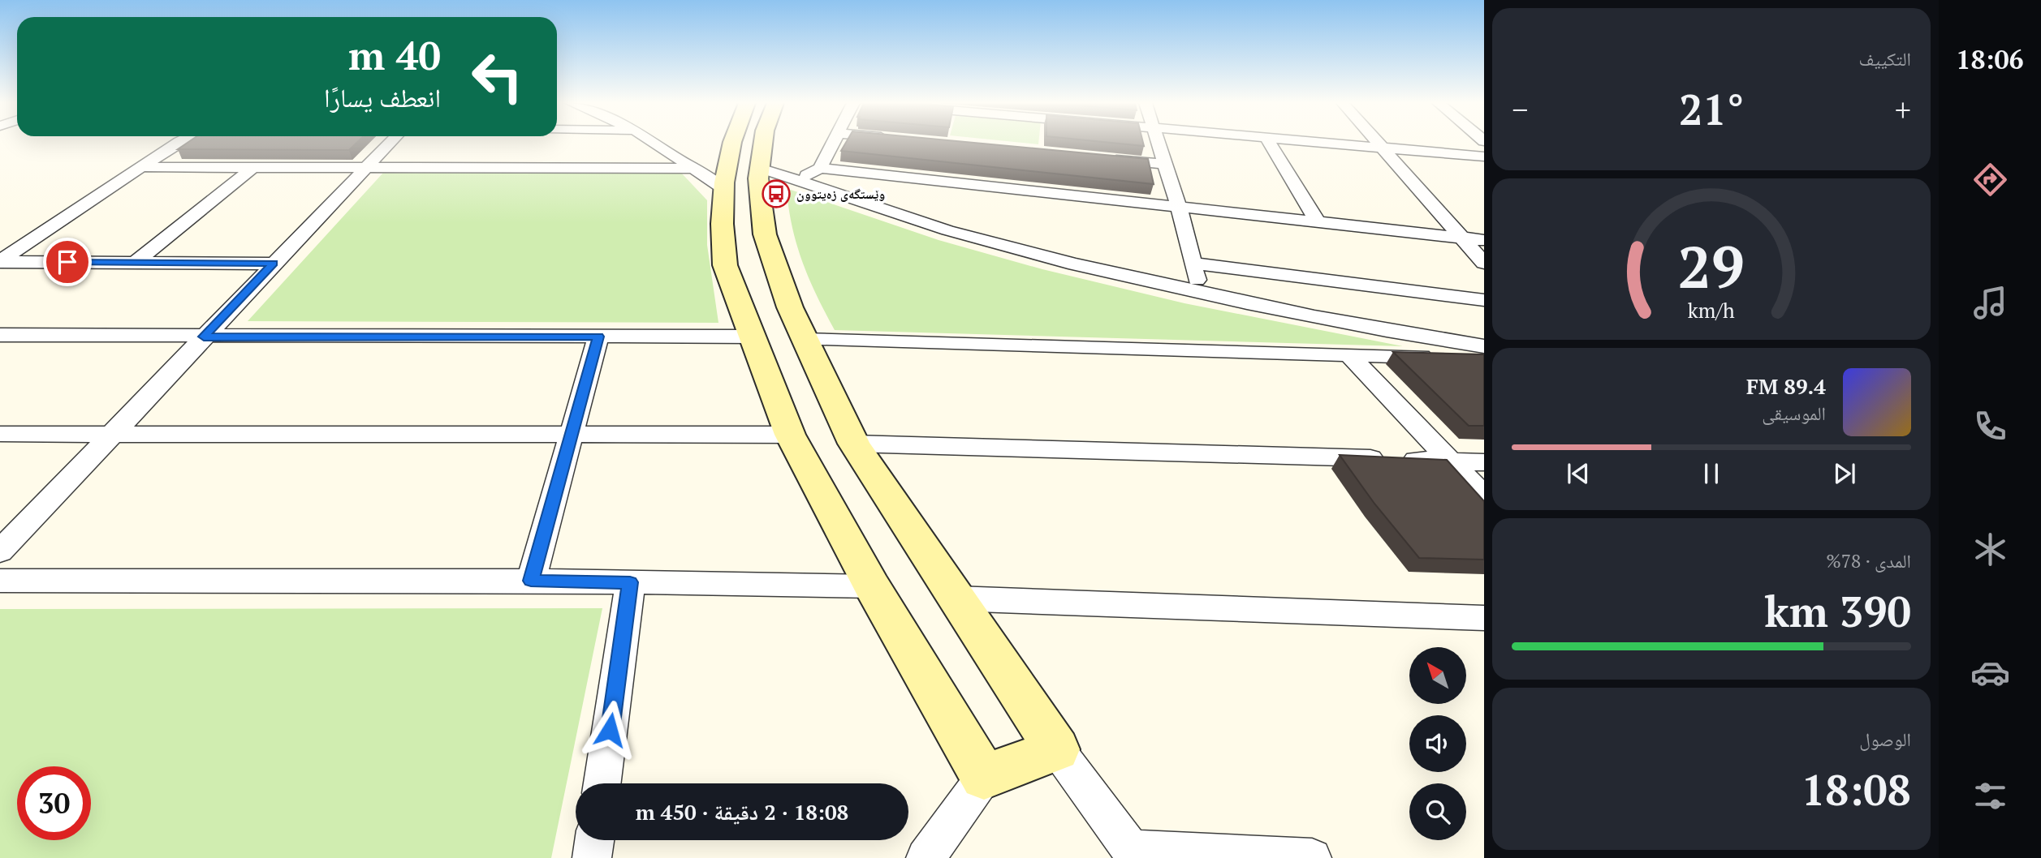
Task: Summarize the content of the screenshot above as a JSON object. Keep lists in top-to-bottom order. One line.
{"places":{"bus stop":["وێستگەی زەیتوون"]},"north":"top left","page":{"tabs":"18:06","tile":["التكييف",["المدى · 78%","390 km"],["الوصول","18:08"]],"turn":["40 m","انعطف يسارًا"],"heat":["−","21°","+"],"song":["89.4 FM","الموسيقى"],"limit":"30","trip":"18:08 · 2 دقيقة · 450 m","gauge":["29","km/h"]}}
